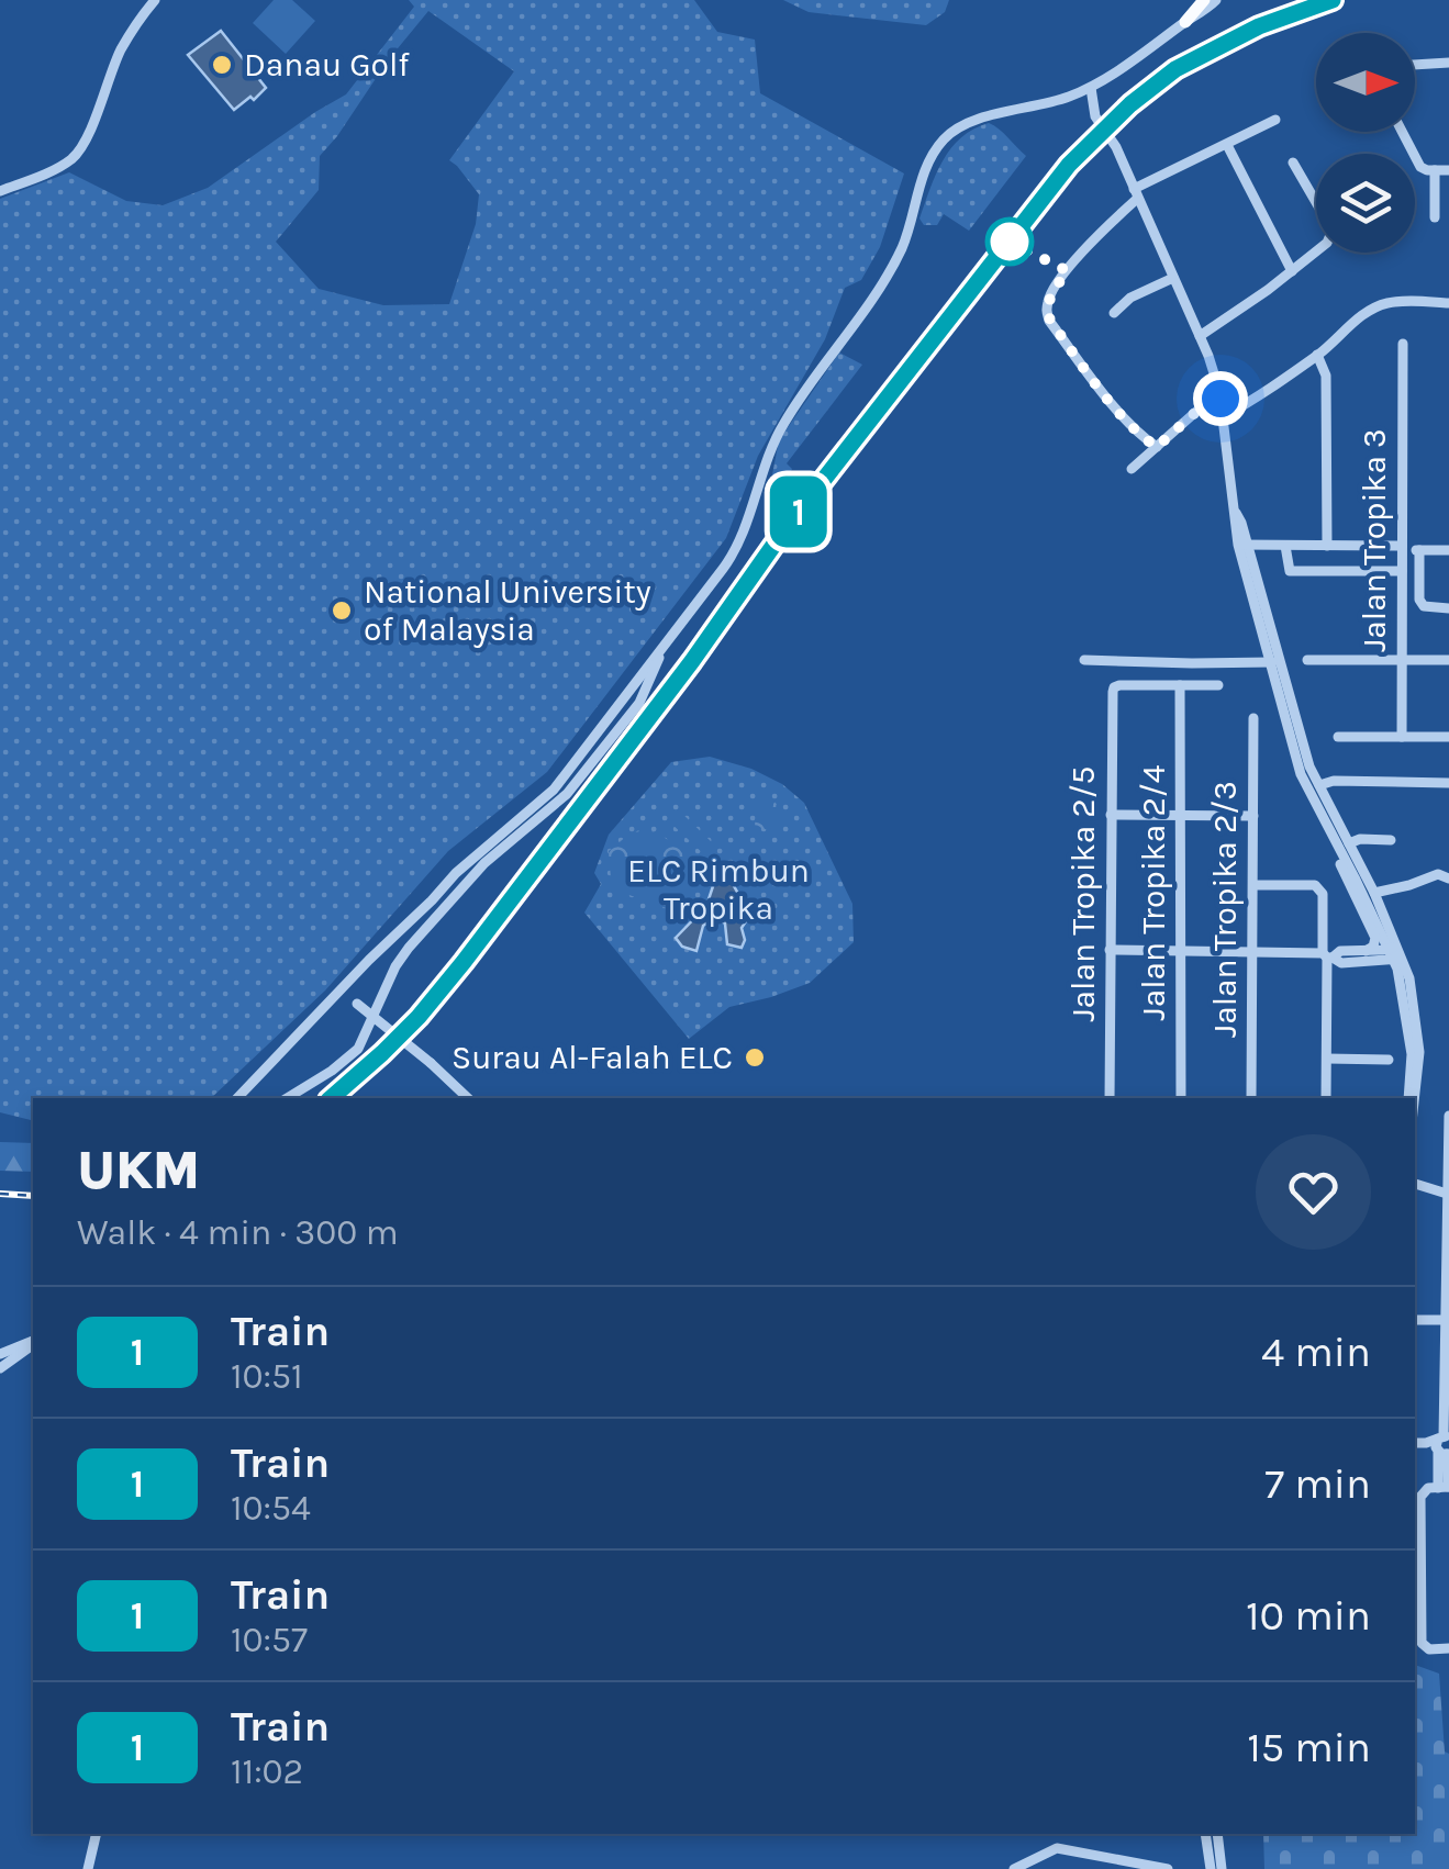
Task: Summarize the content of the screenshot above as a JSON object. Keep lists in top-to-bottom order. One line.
{"streets":{"street":["Jalan Tropika 3","Jalan Tropika 2/4","Jalan Tropika 2/5","Jalan Tropika 2/3"]},"crossings":[["Jalan Tropika 2/4","Jalan Tropika 2/5"]],"parks":["ELC Rimbun Tropika"],"places":["Danau Golf","National University of Malaysia","Surau Al-Falah ELC"],"north":"right","page":{"on_map":"1","heading":["UKM","Walk · 4 min · 300 m"],"list":[{"mark":"1","name":"Train","note":"10:51","value":"4 min"},{"mark":"1","name":"Train","note":"10:54","value":"7 min"},{"mark":"1","name":"Train","note":"10:57","value":"10 min"},{"mark":"1","name":"Train","note":"11:02","value":"15 min"}]}}
